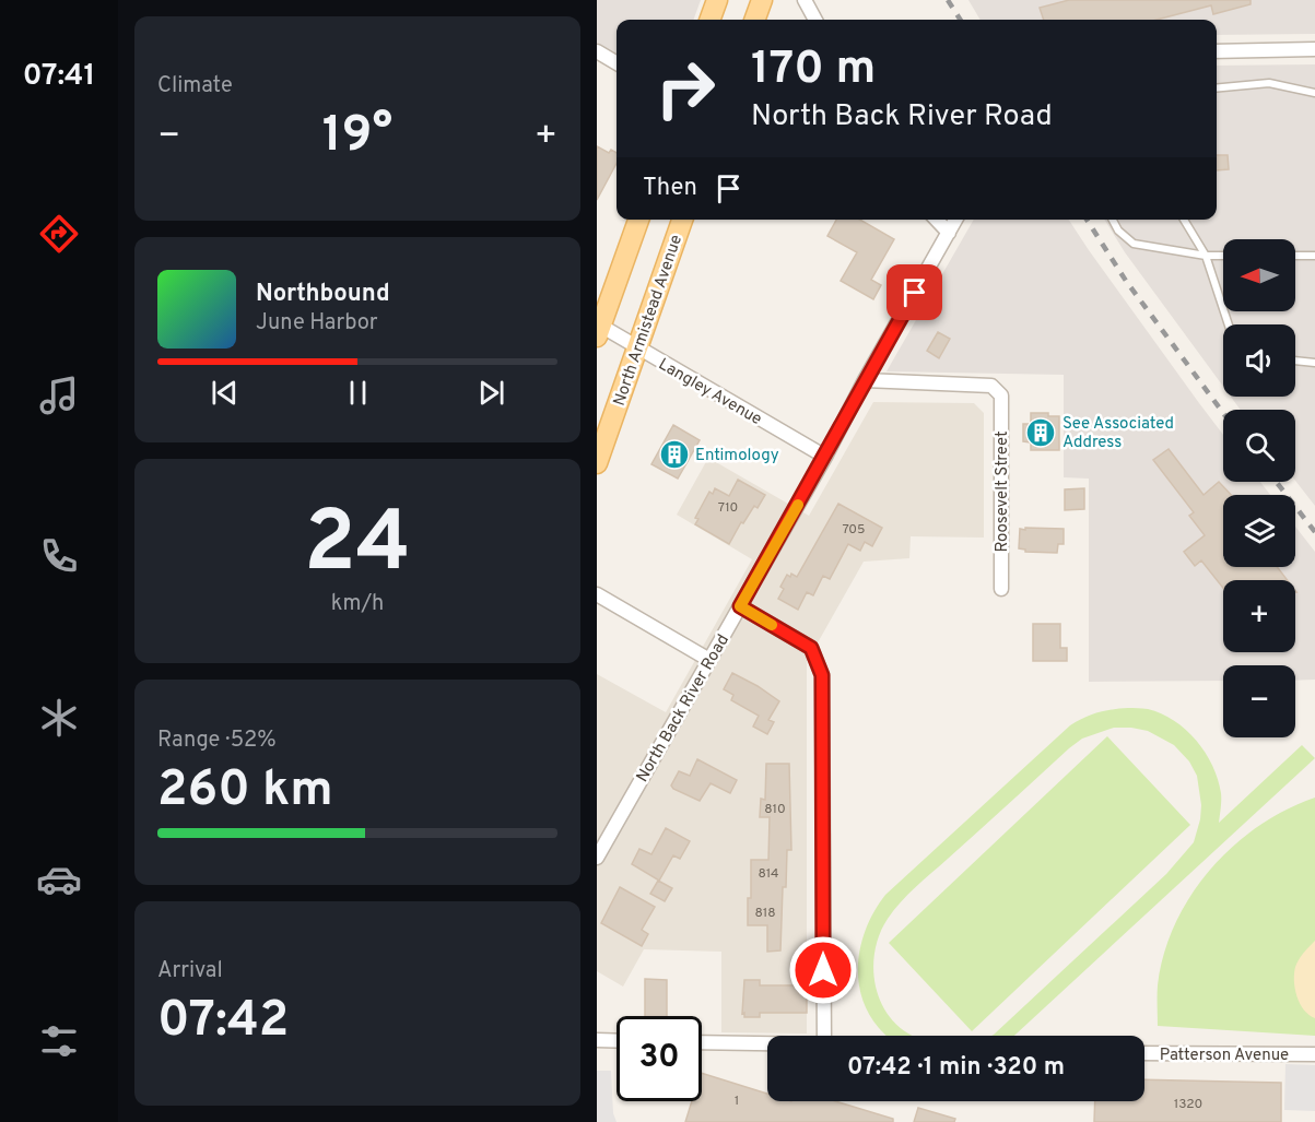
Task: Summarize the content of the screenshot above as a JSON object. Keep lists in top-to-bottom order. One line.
{"streets":{"main road":["North Armistead Avenue"],"street":["Langley Avenue","Roosevelt Street","North Back River Road","Patterson Avenue"]},"crossings":[["North Armistead Avenue","Langley Avenue"],["Langley Avenue","North Back River Road"],["Roosevelt Street","North Back River Road"]],"places":{"building":["See Associated Address","Entimology"]},"house_numbers":["710","705","810","814","818","1","1320"],"north":"left","page":{"tabs":"07:41","tile":["Climate",["24","km/h"],["Range · 52%","260 km"],["Arrival","07:42"]],"turn":["170 m","North Back River Road"],"heat":["−","19°","+"],"then":"Then","map_buttons":["+","−"],"song":["Northbound","June Harbor"],"limit":"30","trip":"07:42 · 1 min · 320 m"}}
